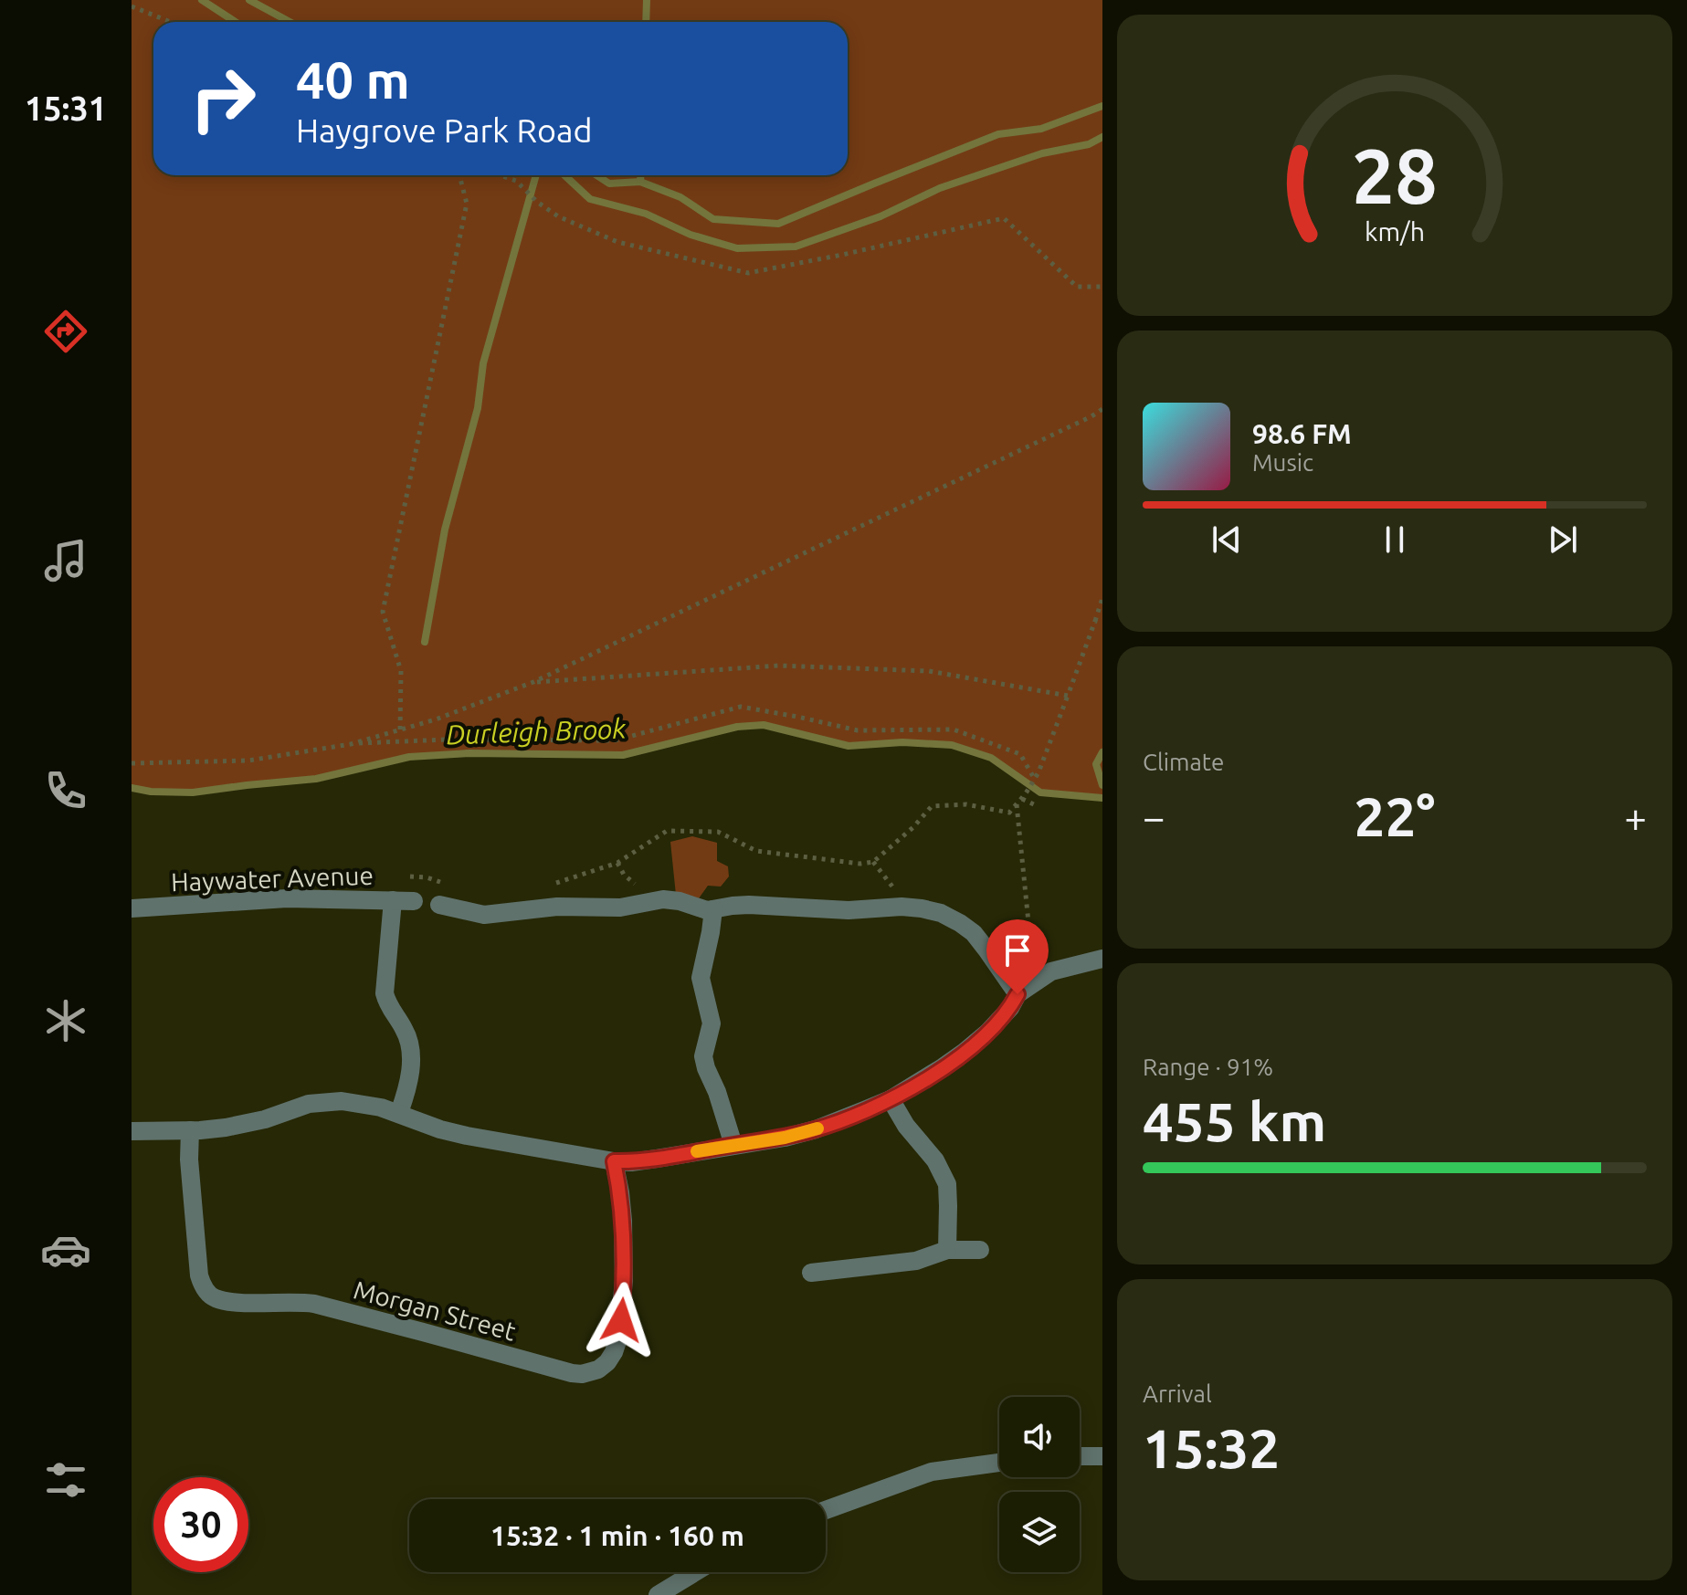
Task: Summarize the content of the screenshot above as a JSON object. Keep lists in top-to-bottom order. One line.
{"streets":{"street":["Haywater Avenue","Morgan Street"]},"water":["Durleigh Brook"],"page":{"tabs":"15:31","turn":["40 m","Haygrove Park Road"],"song":["98.6 FM","Music"],"tile":["Climate",["Range · 91%","455 km"],["Arrival","15:32"]],"heat":["−","22°","+"],"limit":"30","trip":"15:32 · 1 min · 160 m","gauge":["28","km/h"]}}
